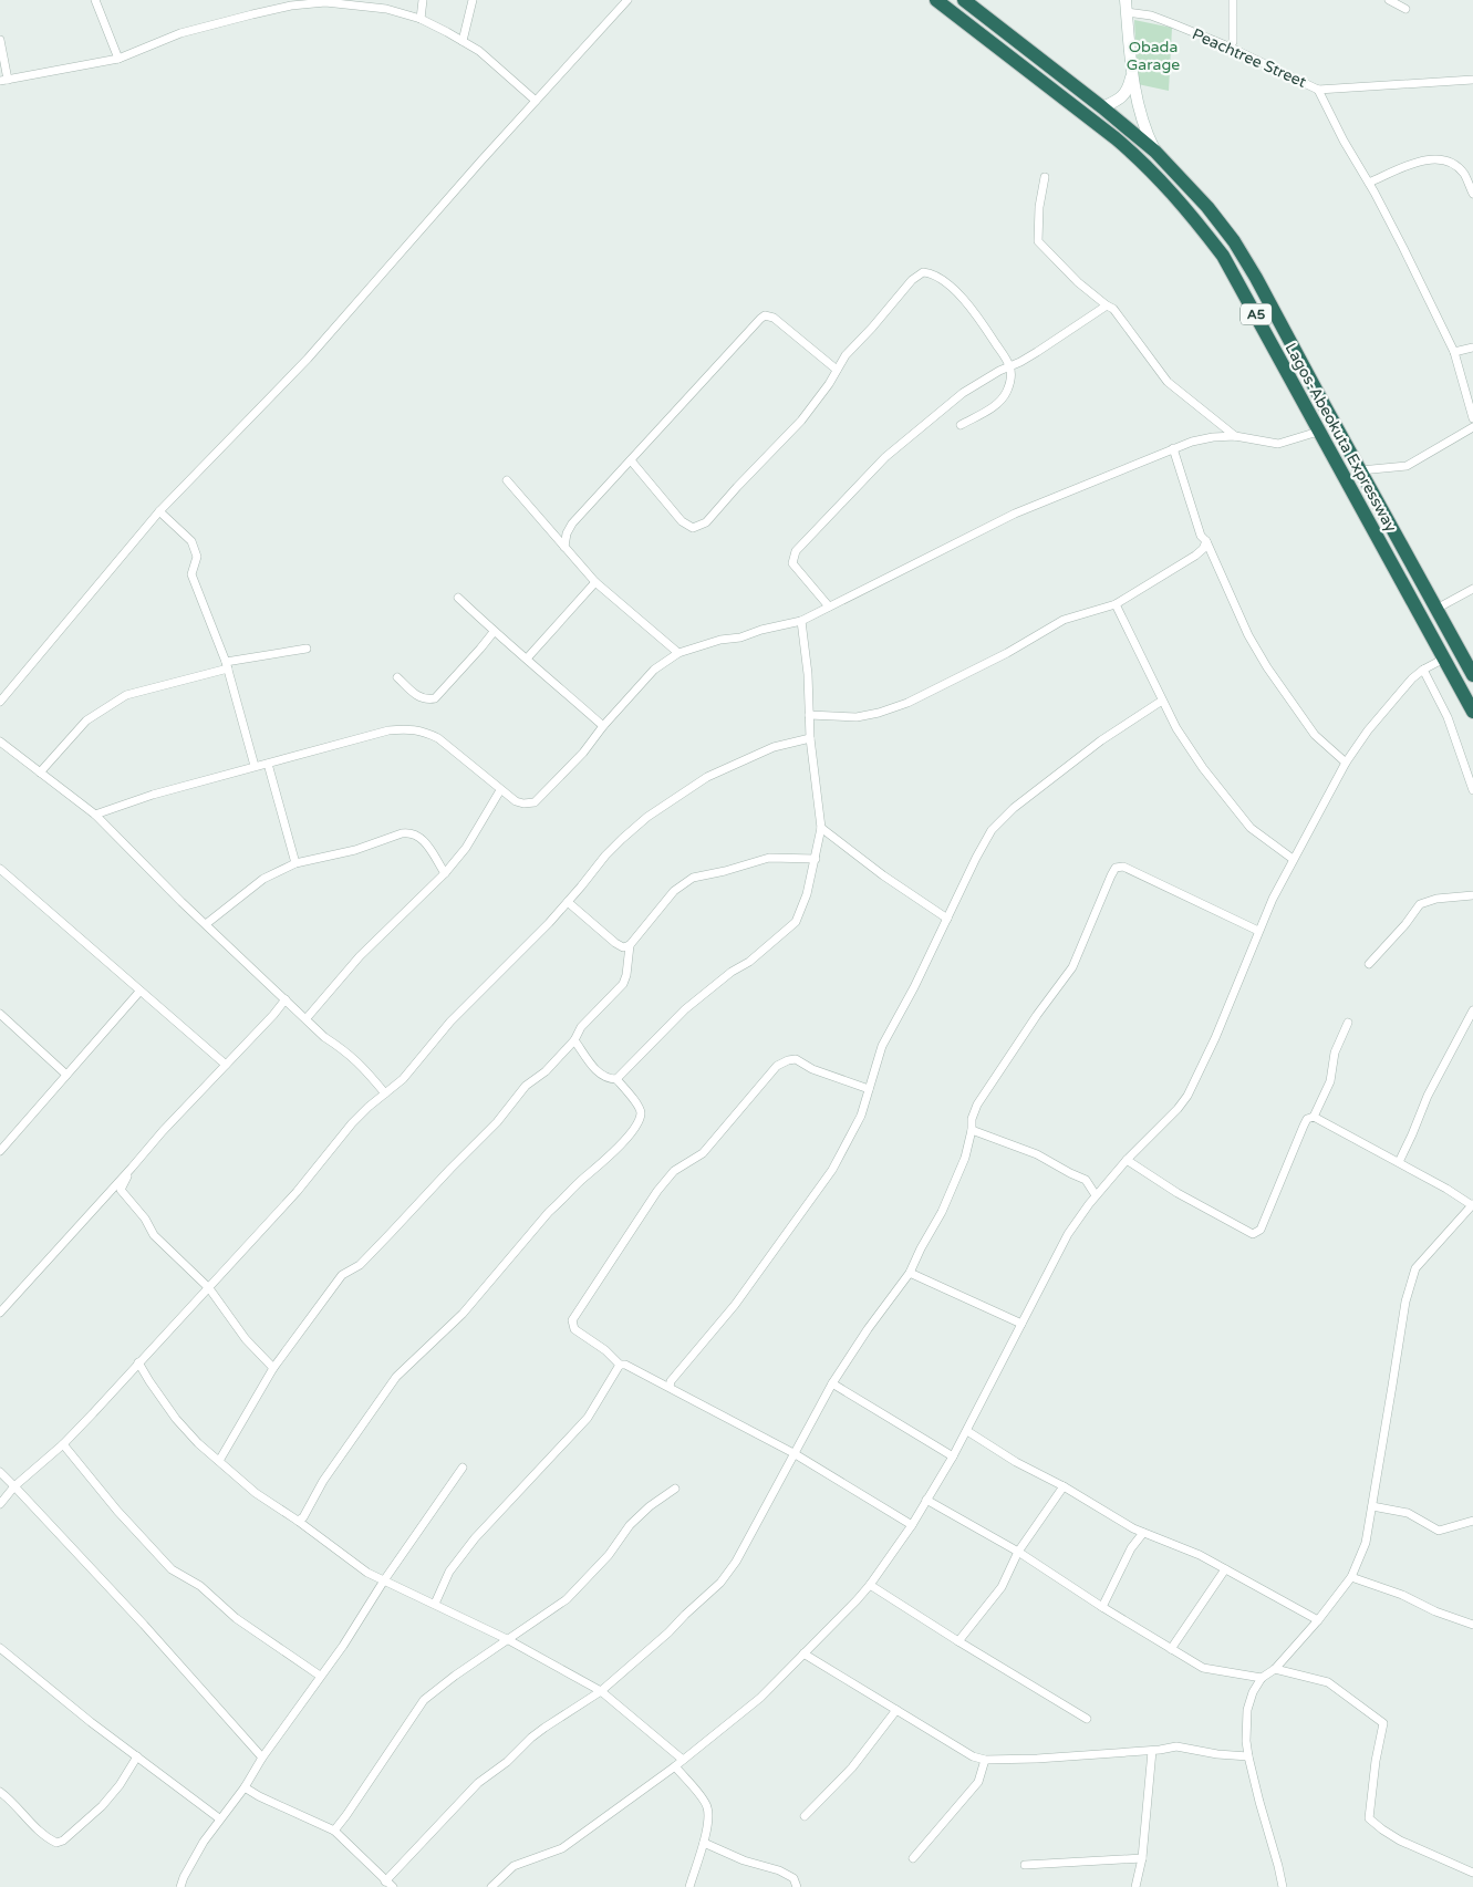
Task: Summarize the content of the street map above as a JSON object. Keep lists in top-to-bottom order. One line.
{"streets":{"highway":["A5","Lagos-Abeokuta Expressway"],"street":["Peachtree Street"]},"parks":["Obada Garage"]}
